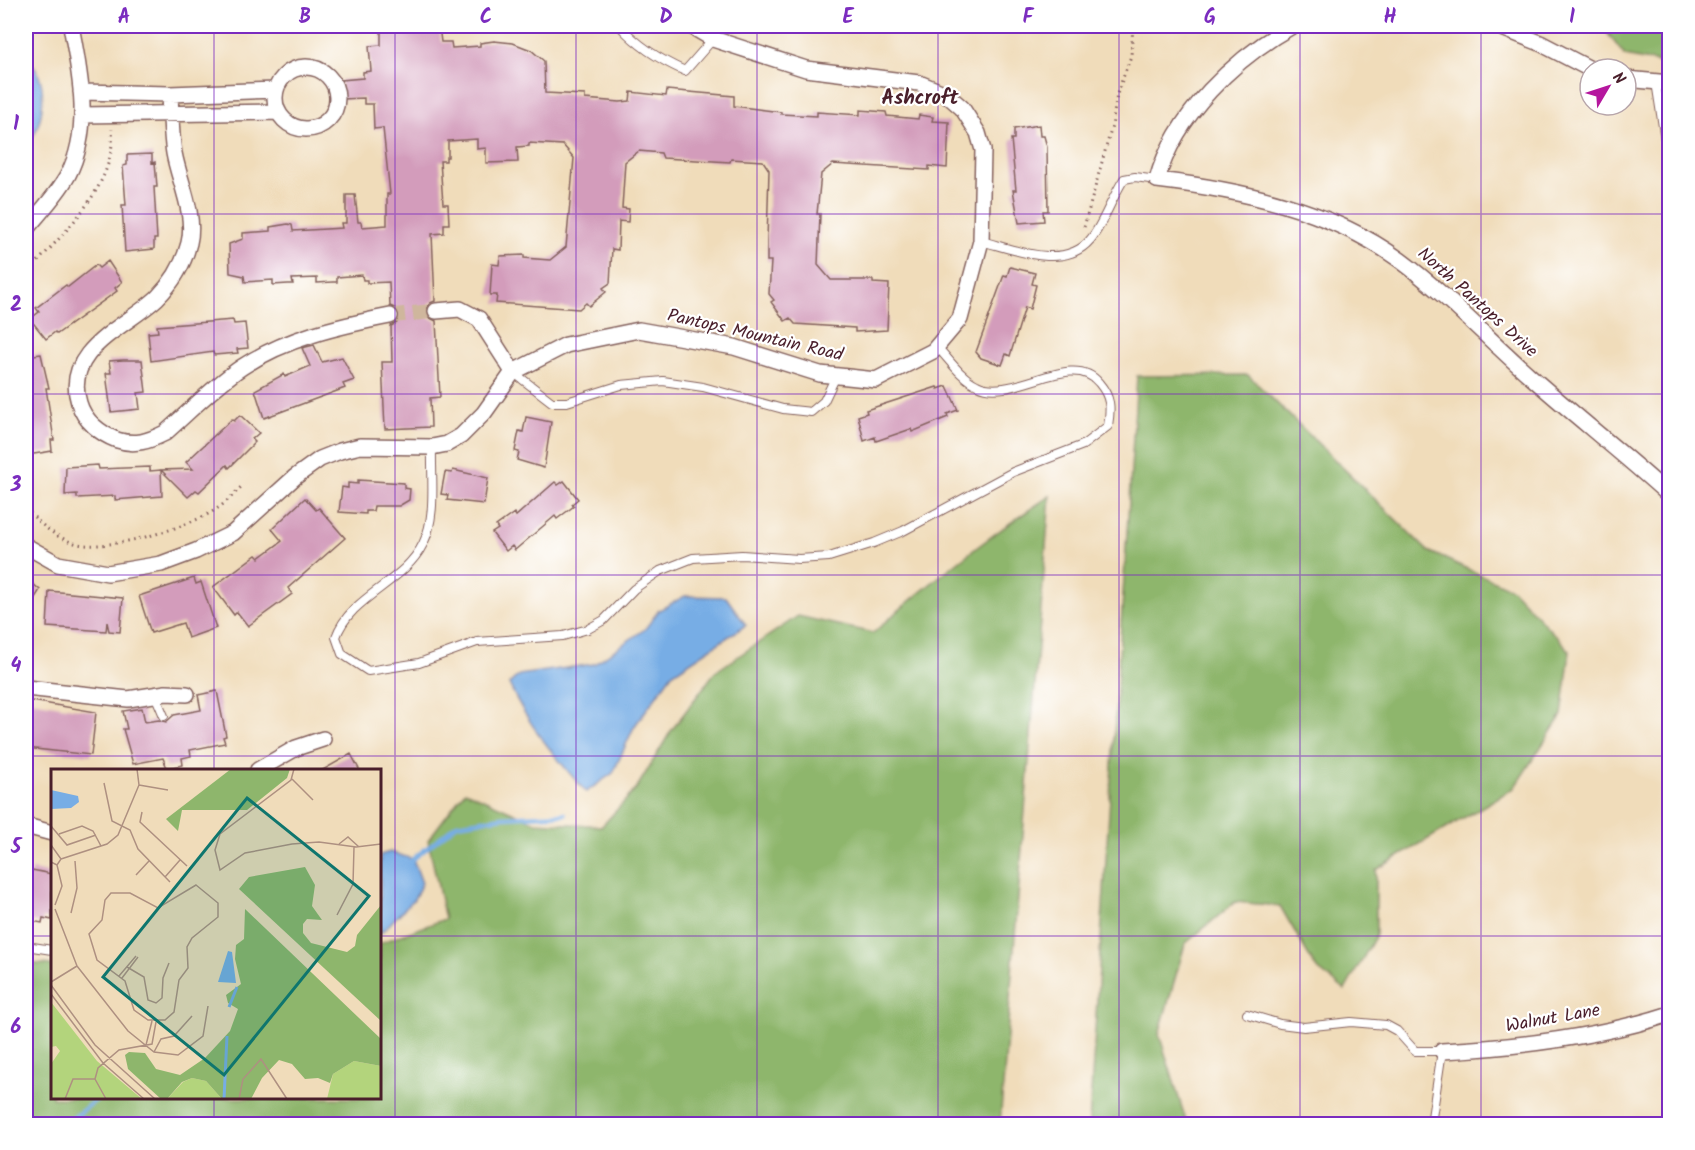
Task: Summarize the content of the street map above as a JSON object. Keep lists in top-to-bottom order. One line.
{"streets":{"street":["North Pantops Drive","Pantops Mountain Road","Walnut Lane"]},"districts":["Ashcroft"],"north":"top right","grid":{"columns":["A","B","C","D","E","F","G","H","I"],"rows":["1","2","3","4","5","6"]}}
